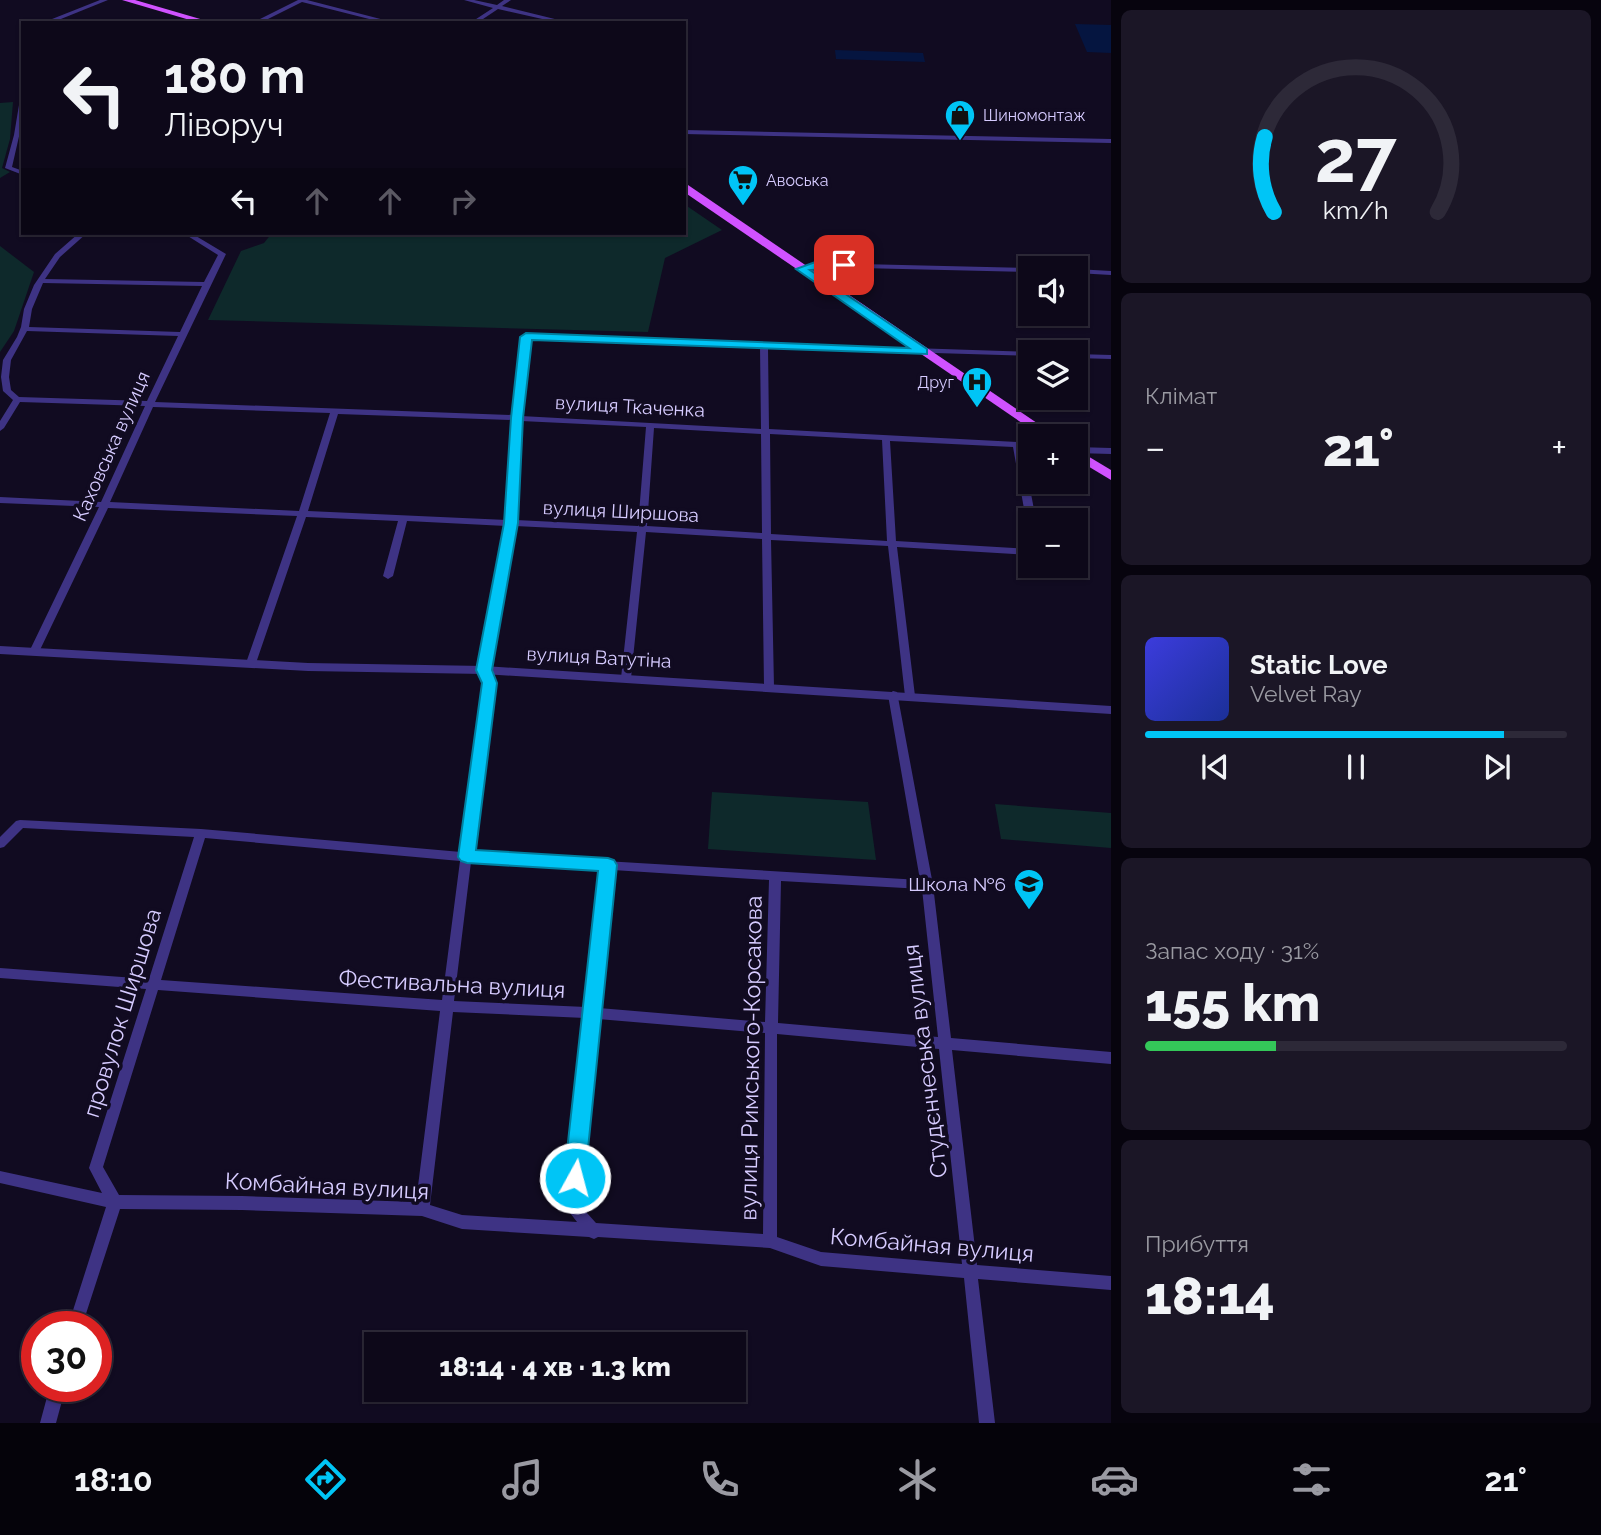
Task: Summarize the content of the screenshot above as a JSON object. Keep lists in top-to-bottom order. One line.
{"streets":{"street":["вулиця Ткаченка","Каховська вулиця","вулиця Ширшова","вулиця Ватутіна","Фестивальна вулиця","провулок Ширшова","вулиця Римського-Корсакова","Студєнчеська вулиця","Комбайная вулиця"]},"crossings":[["вулиця Ткаченка","Каховська вулиця"],["Каховська вулиця","вулиця Ширшова"],["Каховська вулиця","вулиця Ватутіна"],["вулиця Ватутіна","Студєнчеська вулиця"],["Фестивальна вулиця","провулок Ширшова"],["Фестивальна вулиця","вулиця Римського-Корсакова"],["Фестивальна вулиця","Студєнчеська вулиця"],["провулок Ширшова","Комбайная вулиця"],["вулиця Римського-Корсакова","Комбайная вулиця"],["Студєнчеська вулиця","Комбайная вулиця"]],"places":{"shop":["Шиномонтаж"],"supermarket":["Авоська"],"hospital":["Друг"],"school or university":["Школа №6"]},"page":{"turn":["180 m","Ліворуч"],"map_buttons":["+","−"],"tile":["Клімат",["Запас ходу · 31%","155 km"],["Прибуття","18:14"]],"heat":["−","21°","+"],"song":["Static Love","Velvet Ray"],"limit":"30","trip":"18:14 · 4 хв · 1.3 km","tabs":["18:10","21°"],"gauge":["27","km/h"]}}
